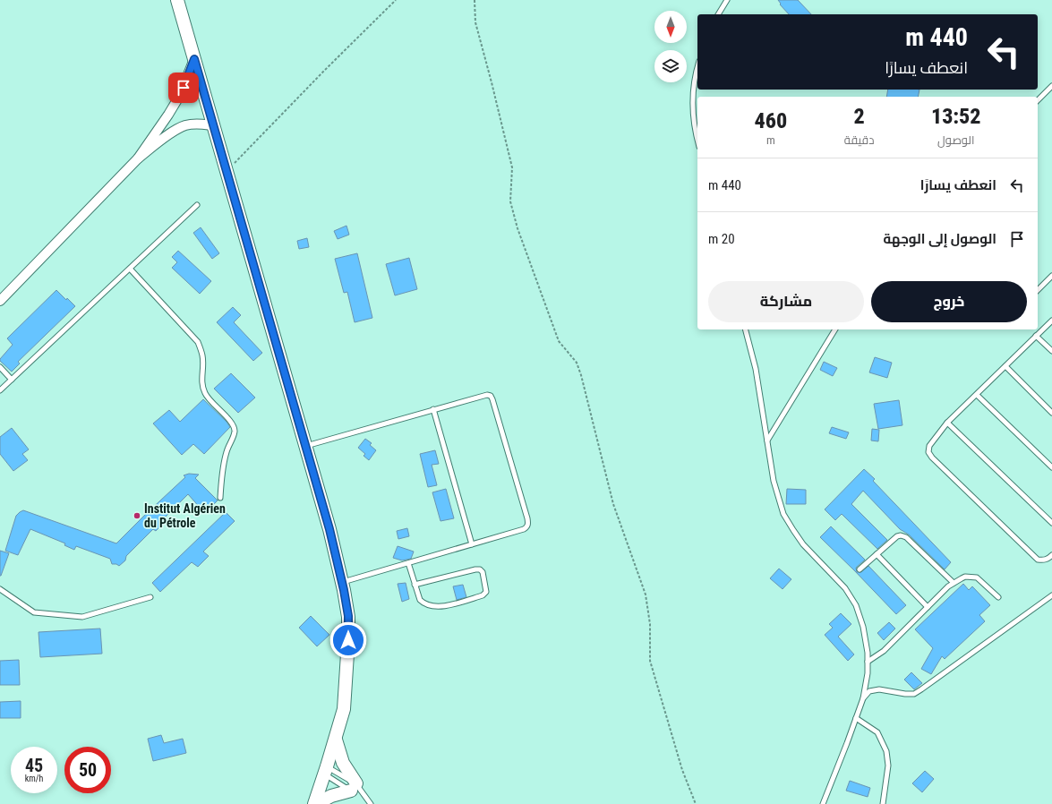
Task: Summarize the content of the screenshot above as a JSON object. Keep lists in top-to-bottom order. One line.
{"places":["Institut Algérien du Pétrole"],"north":"bottom","page":{"turn":["440 m","انعطف يسارًا"],"eta":["13:52","الوصول","2","دقيقة","460","m"],"list":[{"name":"انعطف يسارًا","value":"440 m"},{"name":"الوصول إلى الوجهة","value":"20 m"}],"buttons":["خروج","مشاركة"],"speed":"45 km/h","limit":"50"}}
